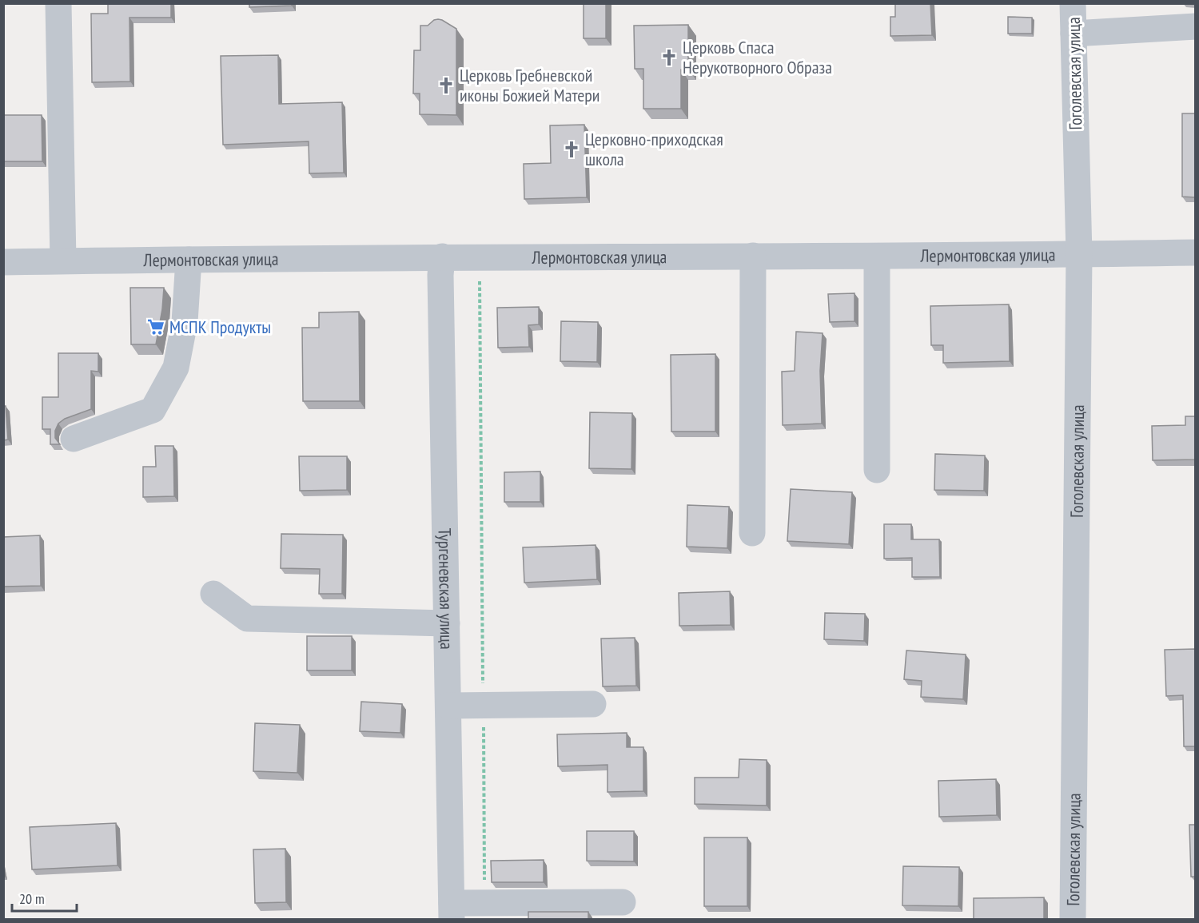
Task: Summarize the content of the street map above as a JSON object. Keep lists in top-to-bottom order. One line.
{"streets":{"street":["Гоголевская улица","Лермонтовская улица","Тургеневская улица"]},"crossings":[["Гоголевская улица","Лермонтовская улица"],["Лермонтовская улица","Тургеневская улица"]],"places":{"church":["Церковь Спаса Нерукотворного Образа","Церковь Гребневской иконы Божией Матери","Церковно-приходская школа"],"supermarket":["МСПК Продукты"]},"scale_bar":"20 m"}
